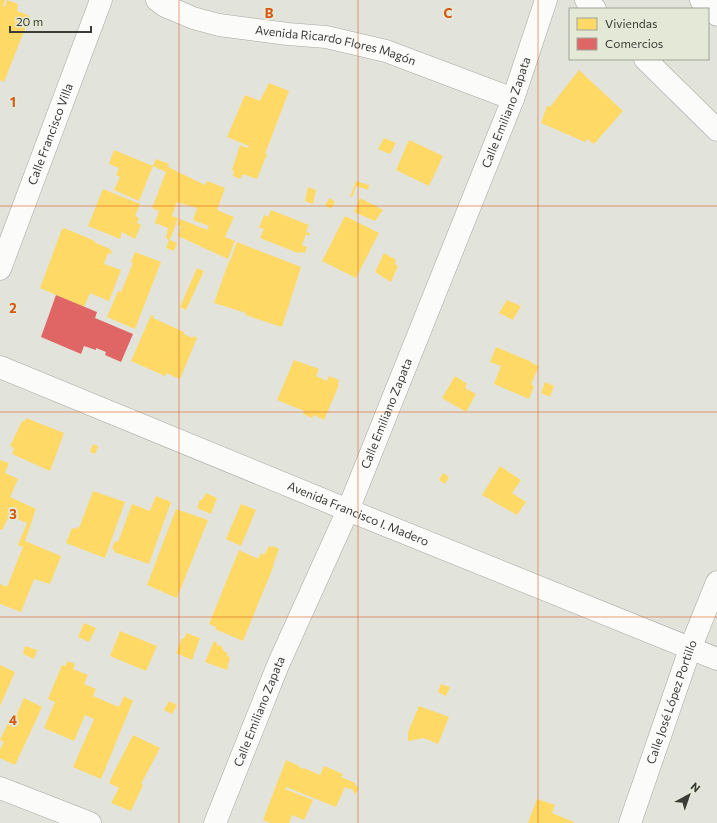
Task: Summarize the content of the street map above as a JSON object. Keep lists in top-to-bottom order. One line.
{"streets":{"street":["Avenida Ricardo Flores Magón","Calle Emiliano Zapata","Calle Francisco Villa","Avenida Francisco I. Madero","Calle José López Portillo"]},"crossings":[["Avenida Ricardo Flores Magón","Calle Emiliano Zapata"],["Calle Emiliano Zapata","Avenida Francisco I. Madero"],["Avenida Francisco I. Madero","Calle José López Portillo"]],"legend":["Viviendas","Comercios"],"scale_bar":"20 m","north":"top right","grid":{"columns":["B","C"],"rows":["1","2","3","4"]}}
